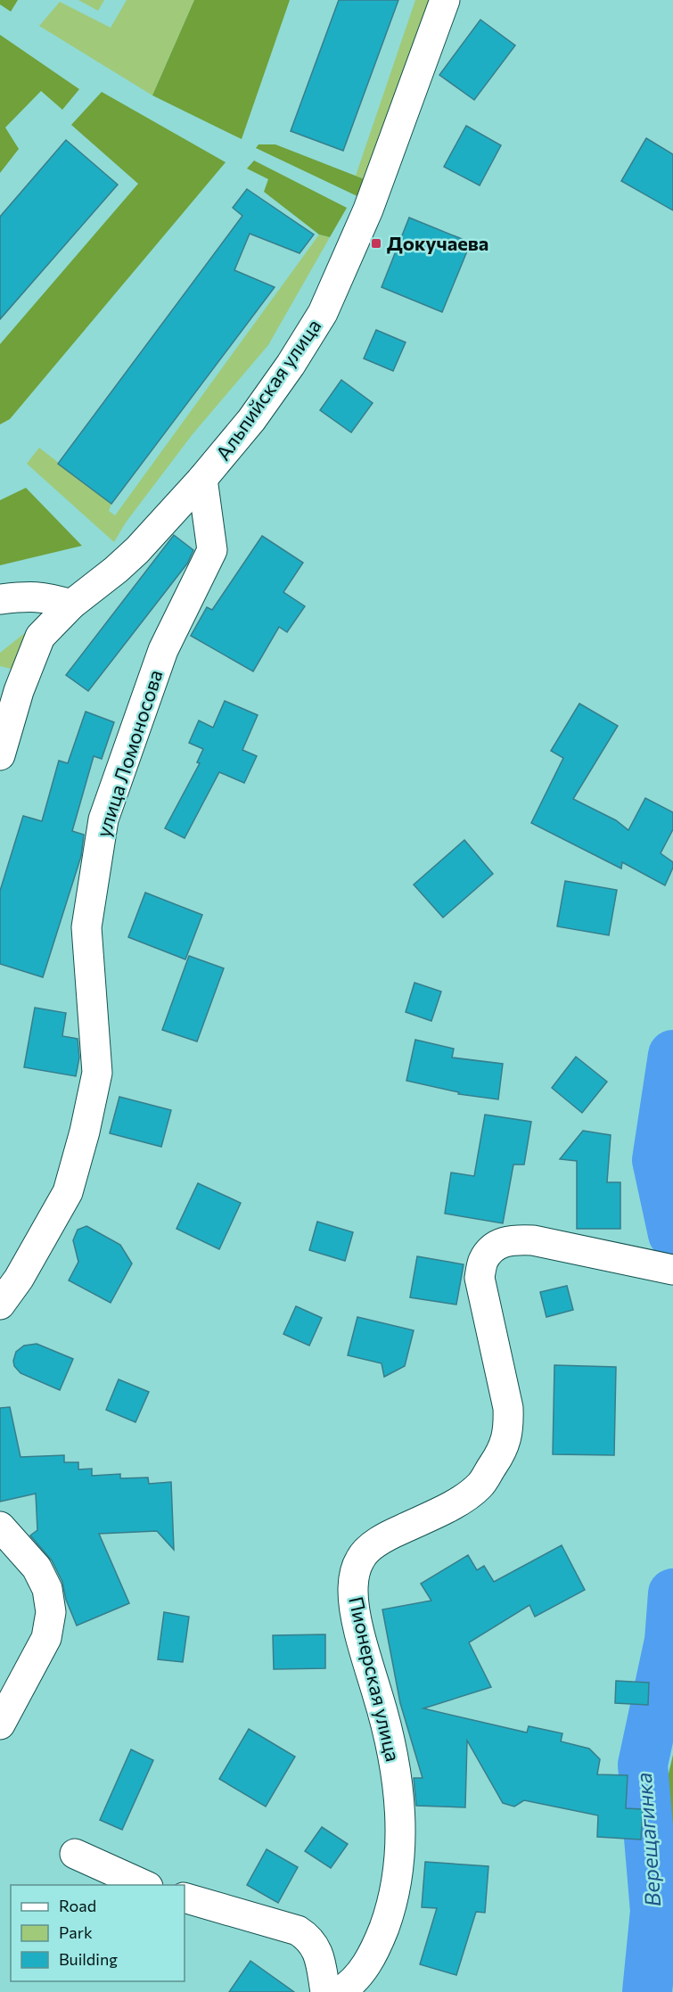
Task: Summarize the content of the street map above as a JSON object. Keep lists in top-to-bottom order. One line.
{"streets":{"street":["Альпийская улица","улица Ломоносова","Пионерская улица"]},"crossings":[["Альпийская улица","улица Ломоносова"]],"water":["Верещагинка"],"places":{"transit":["Докучаева"]},"legend":["Road","Park","Building"]}
